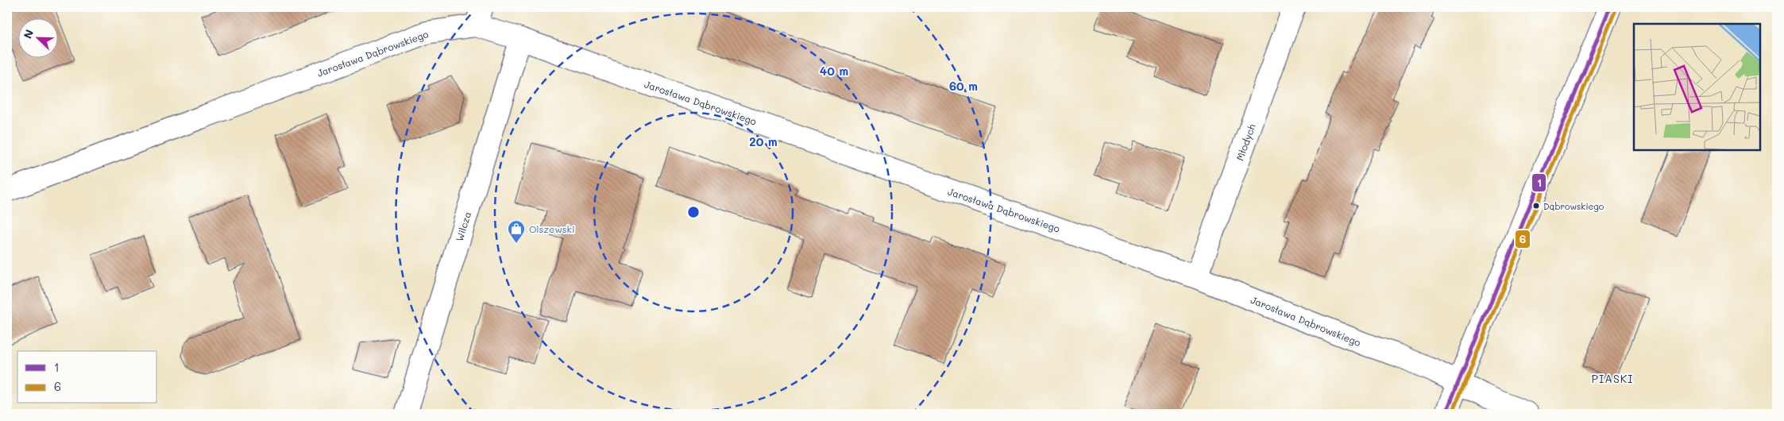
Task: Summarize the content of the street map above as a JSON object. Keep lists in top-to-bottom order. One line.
{"streets":{"street":["Jarosława Dąbrowskiego","Młodych","Wilcza"]},"crossings":[["Jarosława Dąbrowskiego","Młodych"],["Jarosława Dąbrowskiego","Wilcza"]],"districts":["PIASKI"],"places":{"other":["Dąbrowskiego"],"shop":["Olszewski"]},"lines":["transit line 1","transit line 6"],"legend":["1","6"],"north":"top left","rings":["40 m","60 m","20 m"]}
